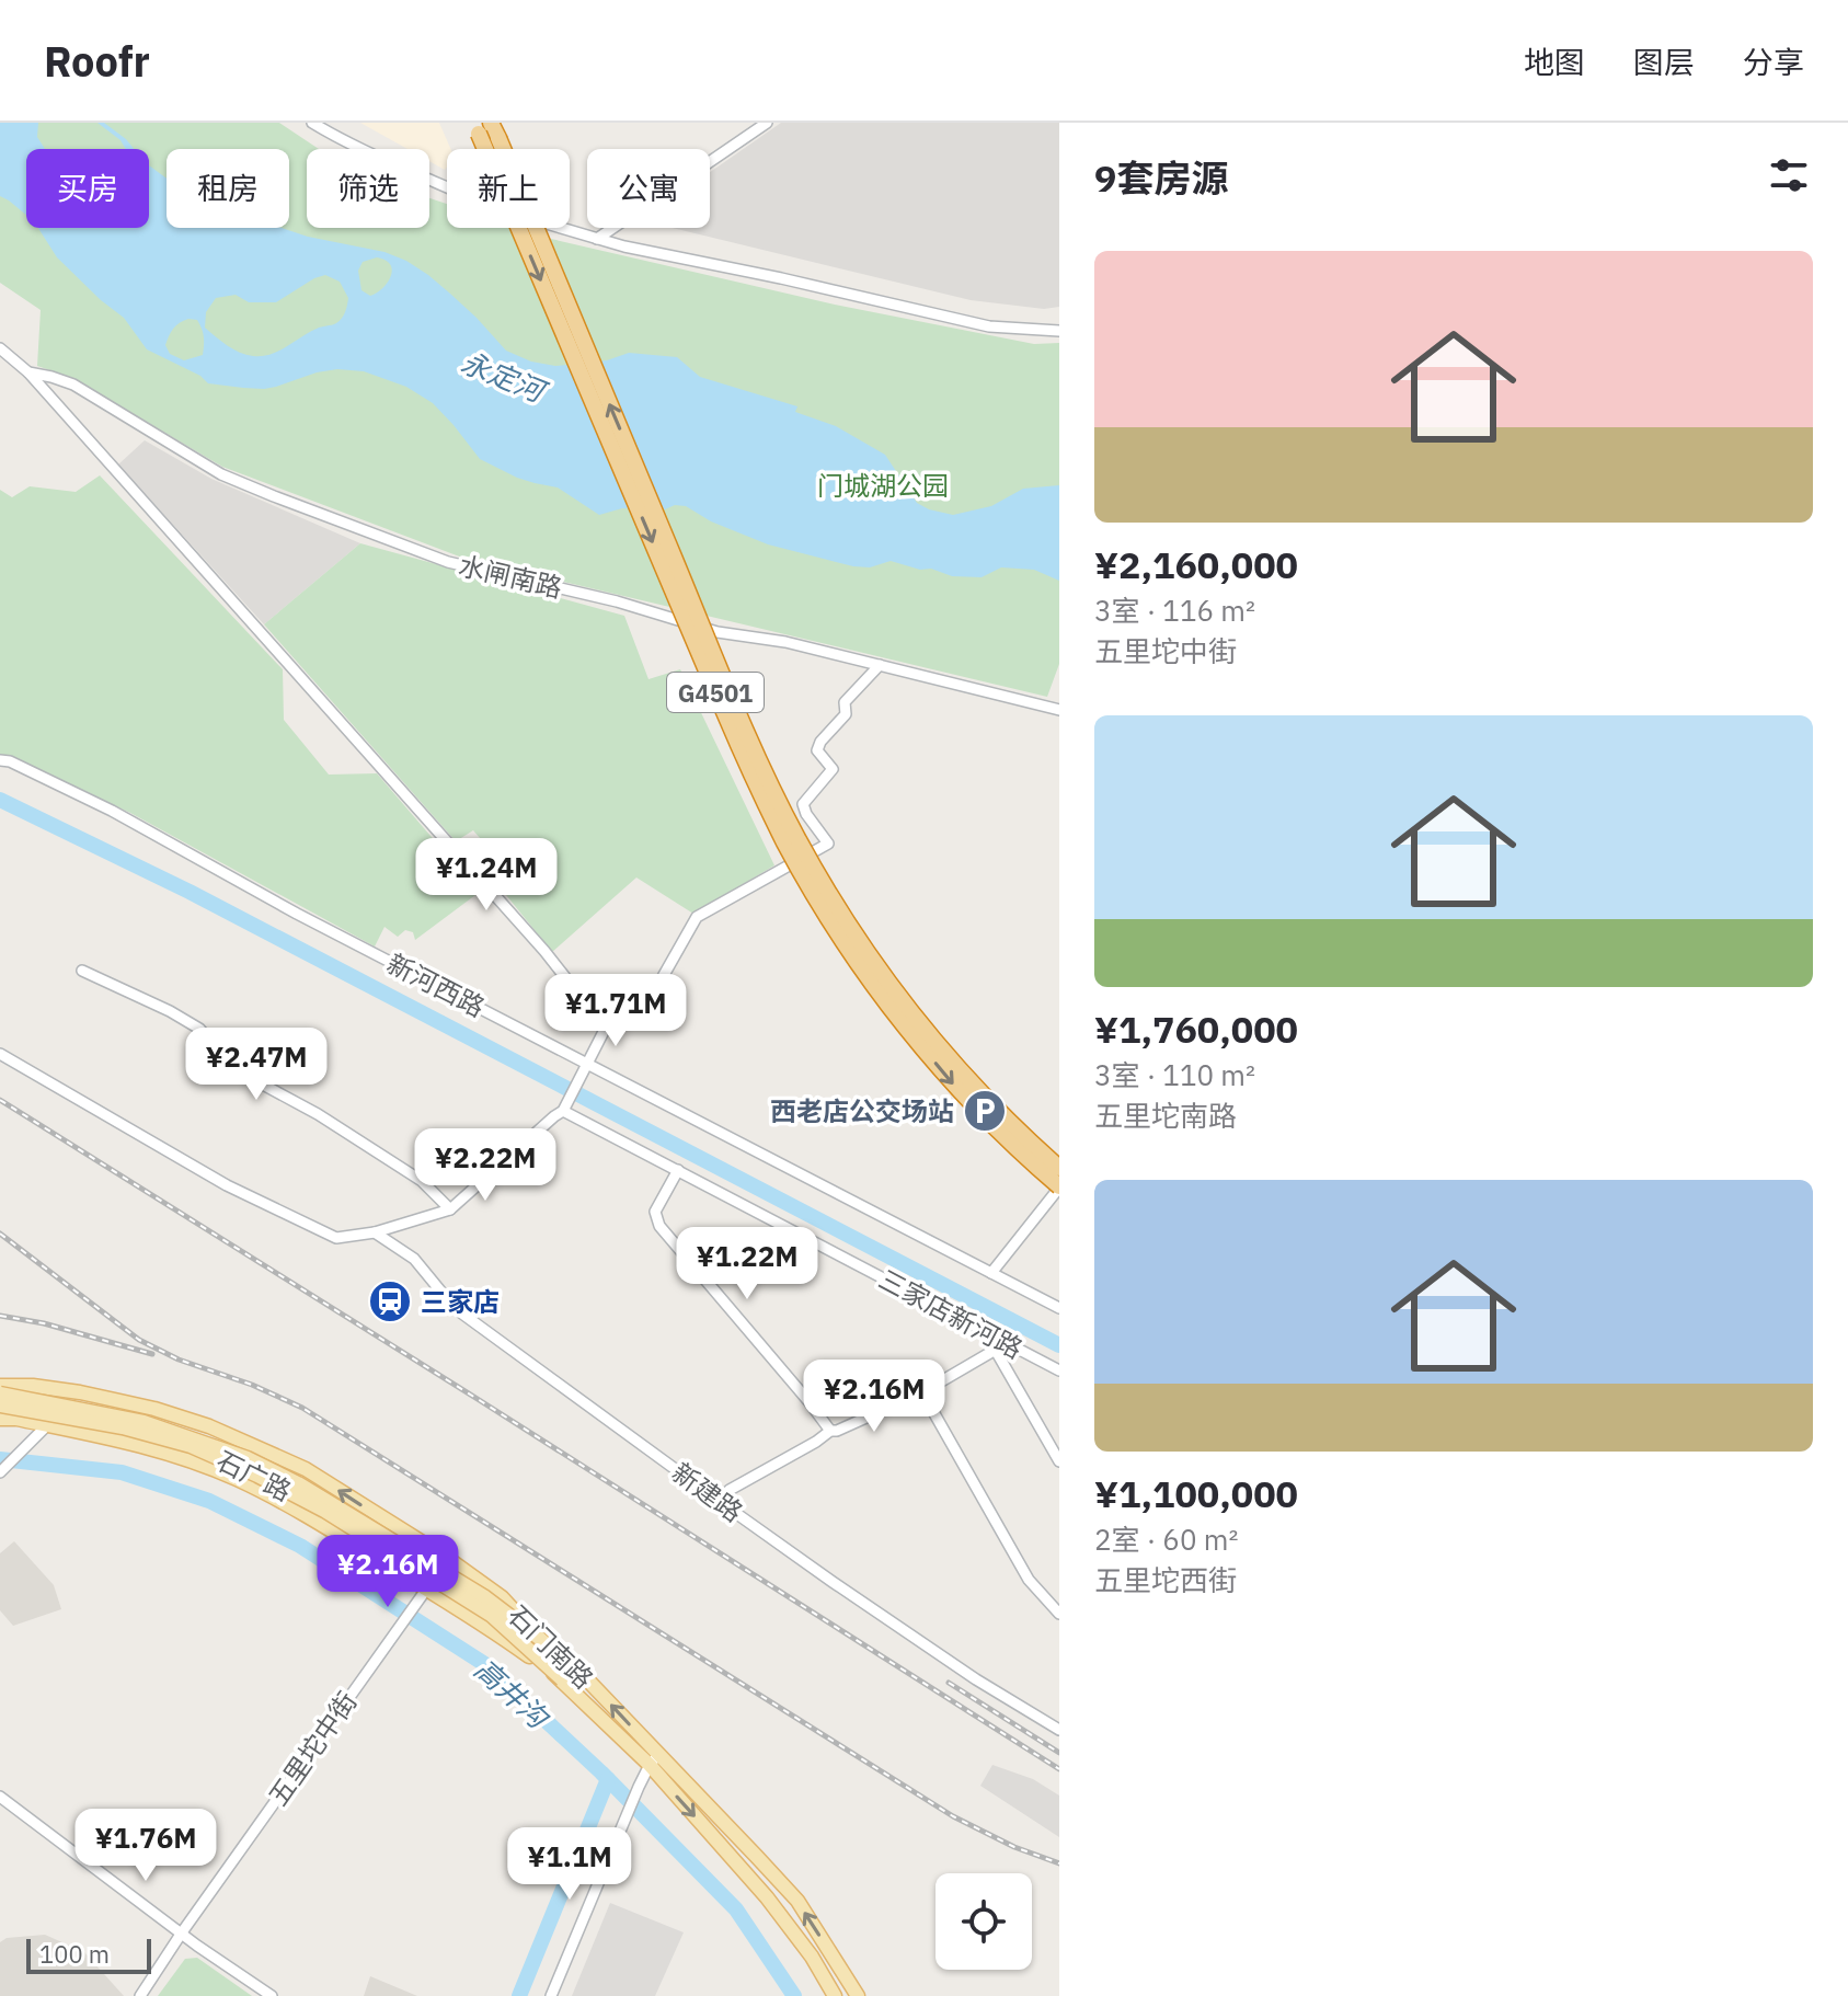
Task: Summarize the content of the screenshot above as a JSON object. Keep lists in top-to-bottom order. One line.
{"streets":{"highway":["G4501"],"main road":["石广路","石门南路"],"street":["水闸南路","新河西路","三家店新河路","新建路","五里坨中街"]},"crossings":[["石广路","石门南路"],["石门南路","五里坨中街"]],"water":["永定河","高井沟"],"parks":["门城湖公园"],"places":{"parking":["西老店公交场站"],"station":["三家店"]},"scale_bar":"100 m","page":{"header":"Roofr","nav":["地图","图层","分享"],"heading":"9套房源","chip":["买房","租房","筛选","新上","公寓"],"list":[{"name":"¥2,160,000","note":"3室 · 116 m² · 五里坨中街"},{"name":"¥1,760,000","note":"3室 · 110 m² · 五里坨南路"},{"name":"¥1,100,000","note":"2室 · 60 m² · 五里坨西街"}],"price":["¥1.24M","¥1.71M","¥2.47M","¥2.22M","¥1.22M","¥2.16M","¥2.16M","¥1.76M","¥1.1M"],"scale":"100 m"}}
